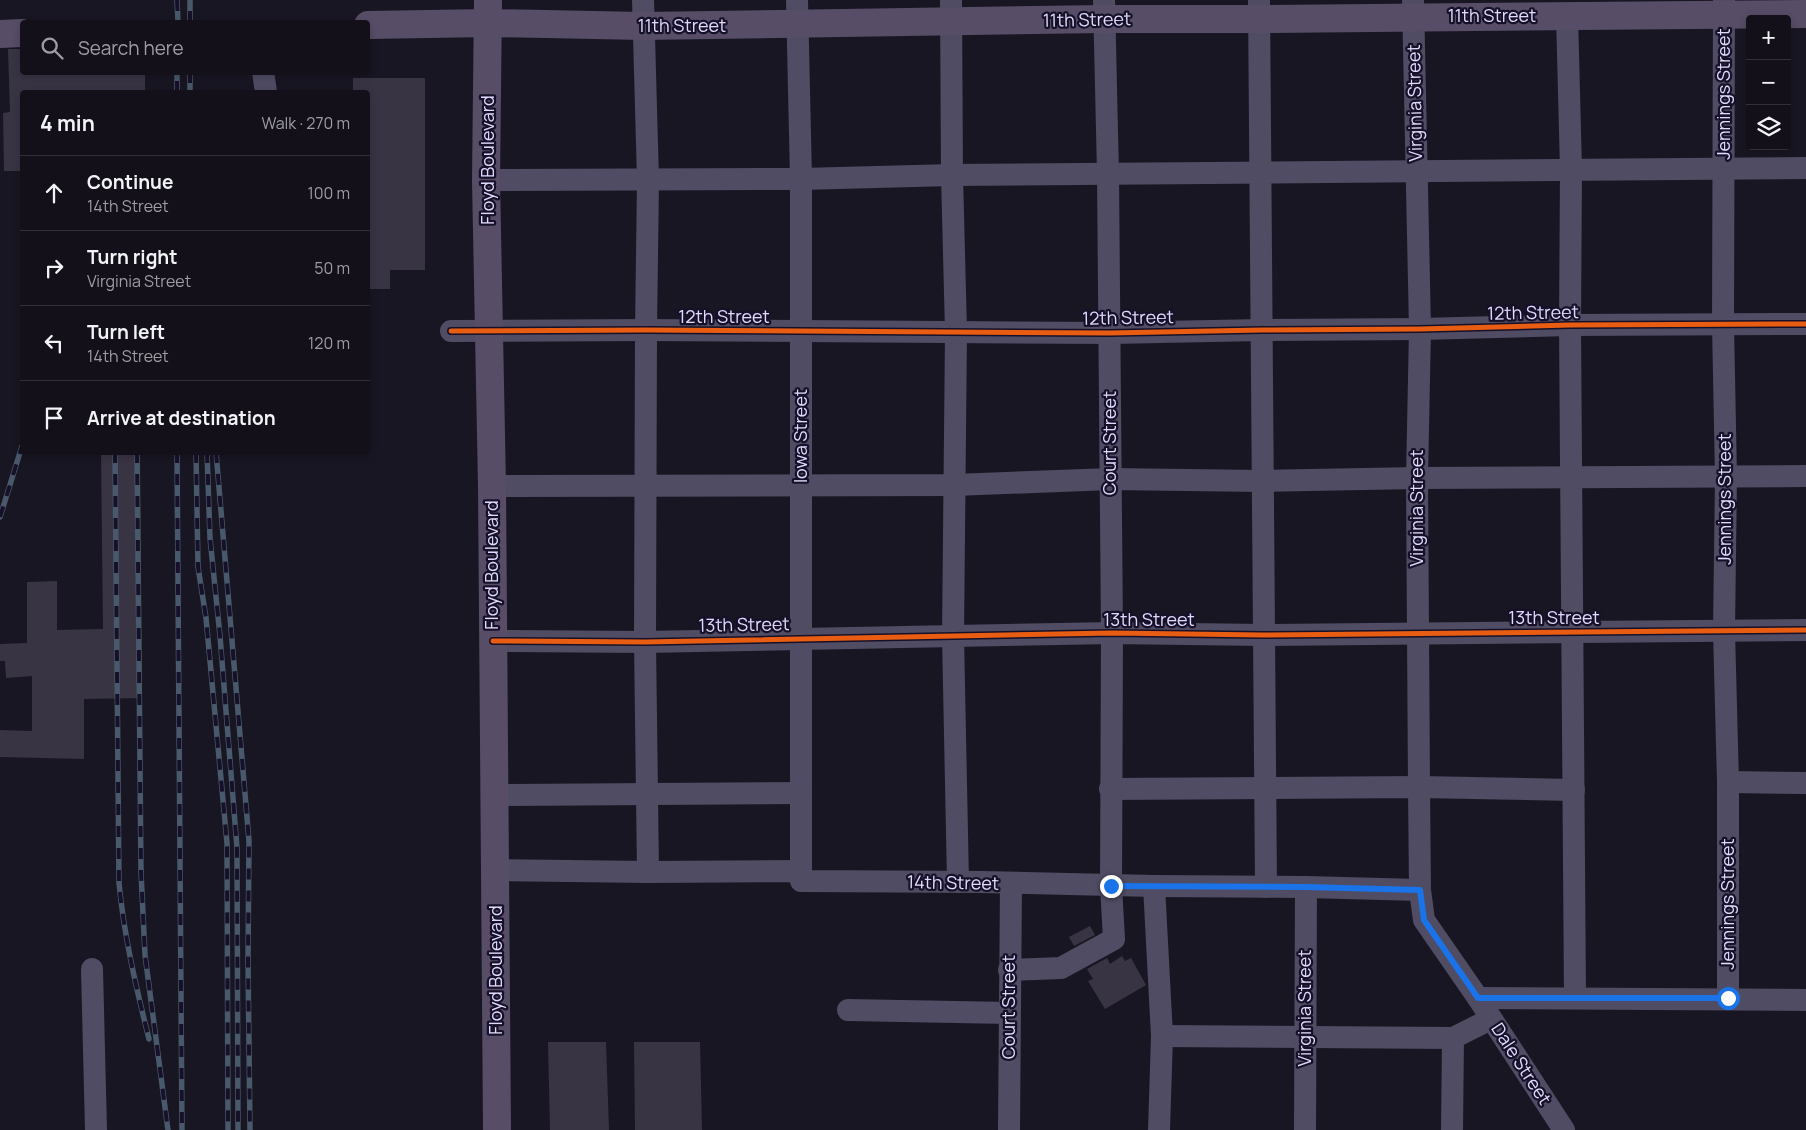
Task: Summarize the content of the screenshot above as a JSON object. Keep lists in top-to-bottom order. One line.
{"streets":{"main road":["11th Street","Floyd Boulevard"],"street":["Jennings Street","Virginia Street","12th Street","Iowa Street","Court Street","13th Street","14th Street","Dale Street"]},"crossings":[["11th Street","Jennings Street"],["11th Street","Virginia Street"],["11th Street","Floyd Boulevard"],["11th Street","Iowa Street"],["11th Street","Court Street"],["Jennings Street","12th Street"],["Jennings Street","13th Street"],["Virginia Street","12th Street"],["Virginia Street","13th Street"],["Virginia Street","14th Street"],["Virginia Street","Dale Street"],["Floyd Boulevard","12th Street"],["Floyd Boulevard","13th Street"],["Floyd Boulevard","14th Street"],["12th Street","Iowa Street"],["12th Street","Court Street"],["Iowa Street","13th Street"],["Iowa Street","14th Street"],["Court Street","13th Street"],["Court Street","14th Street"]],"page":{"map_buttons":["+","−"],"search":"Search here","heading":["4 min","Walk · 270 m"],"list":[["Continue","14th Street","100 m"],["Turn right","Virginia Street","50 m"],["Turn left","14th Street","120 m"],"Arrive at destination"]}}
